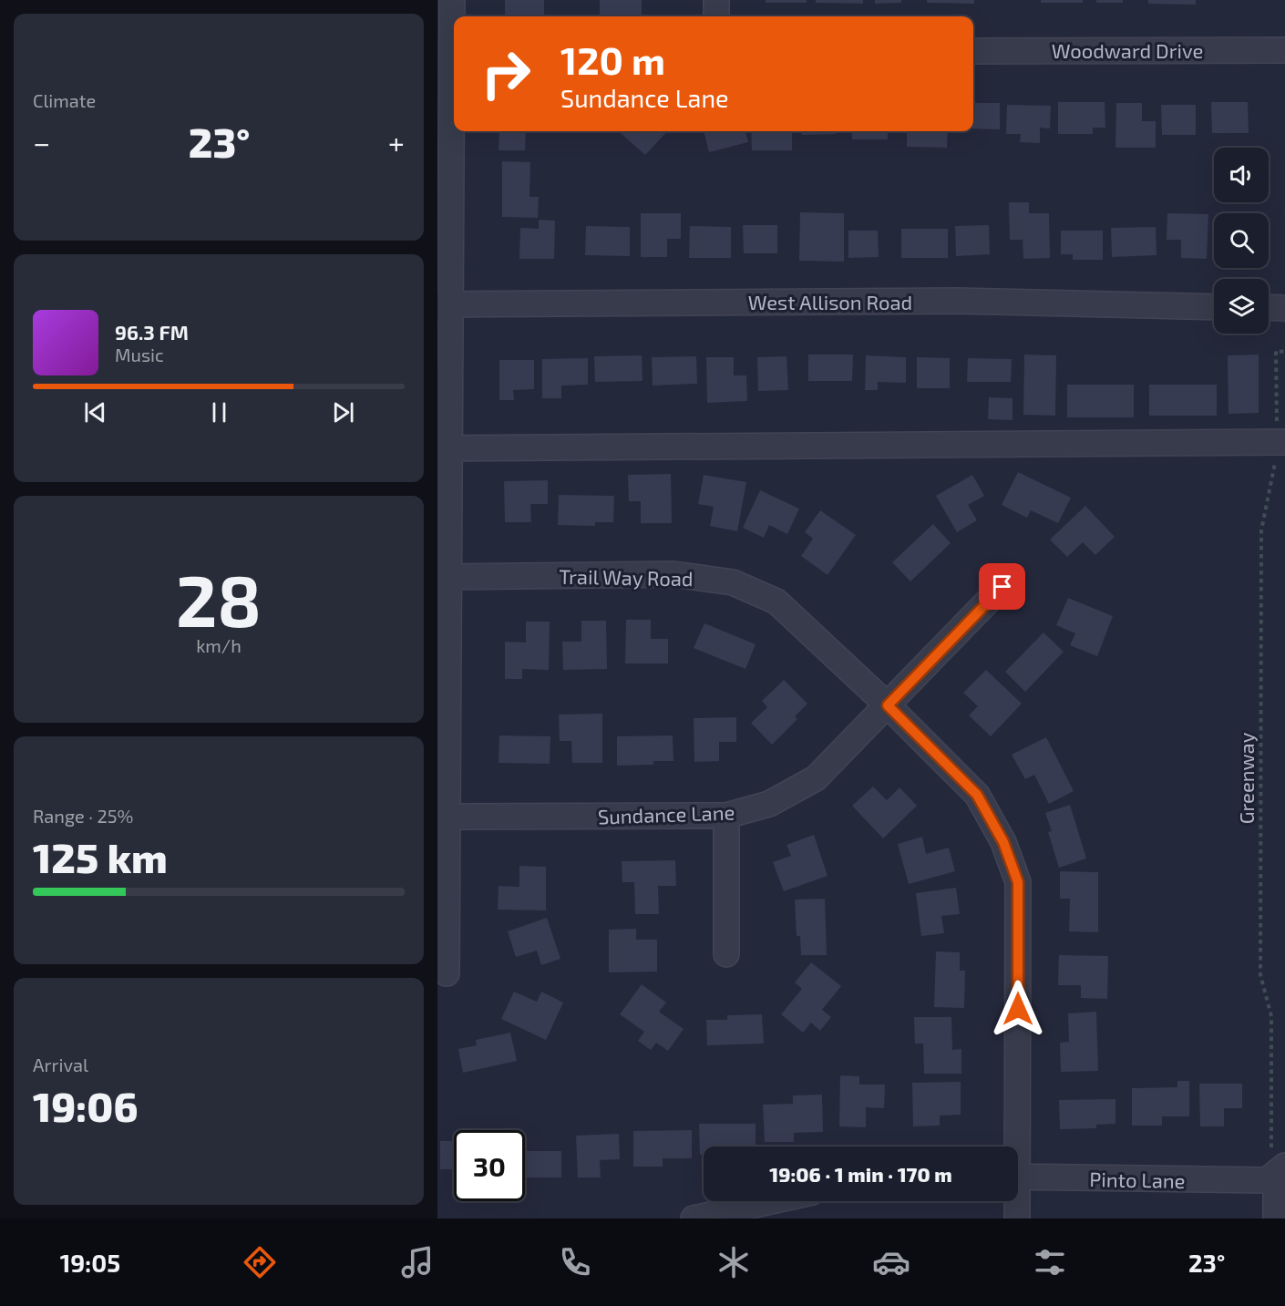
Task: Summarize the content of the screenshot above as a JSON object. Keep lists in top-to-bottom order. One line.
{"streets":{"street":["Woodward Drive","West Allison Road","Trail Way Road","Sundance Lane","Pinto Lane"],"path":["Greenway"]},"crossings":[["Trail Way Road","Sundance Lane"],["Greenway","Pinto Lane"]],"page":{"tile":["Climate",["28","km/h"],["Range · 25%","125 km"],["Arrival","19:06"]],"turn":["120 m","Sundance Lane"],"heat":["−","23°","+"],"song":["96.3 FM","Music"],"limit":"30","trip":"19:06 · 1 min · 170 m","tabs":["19:05","23°"]}}
